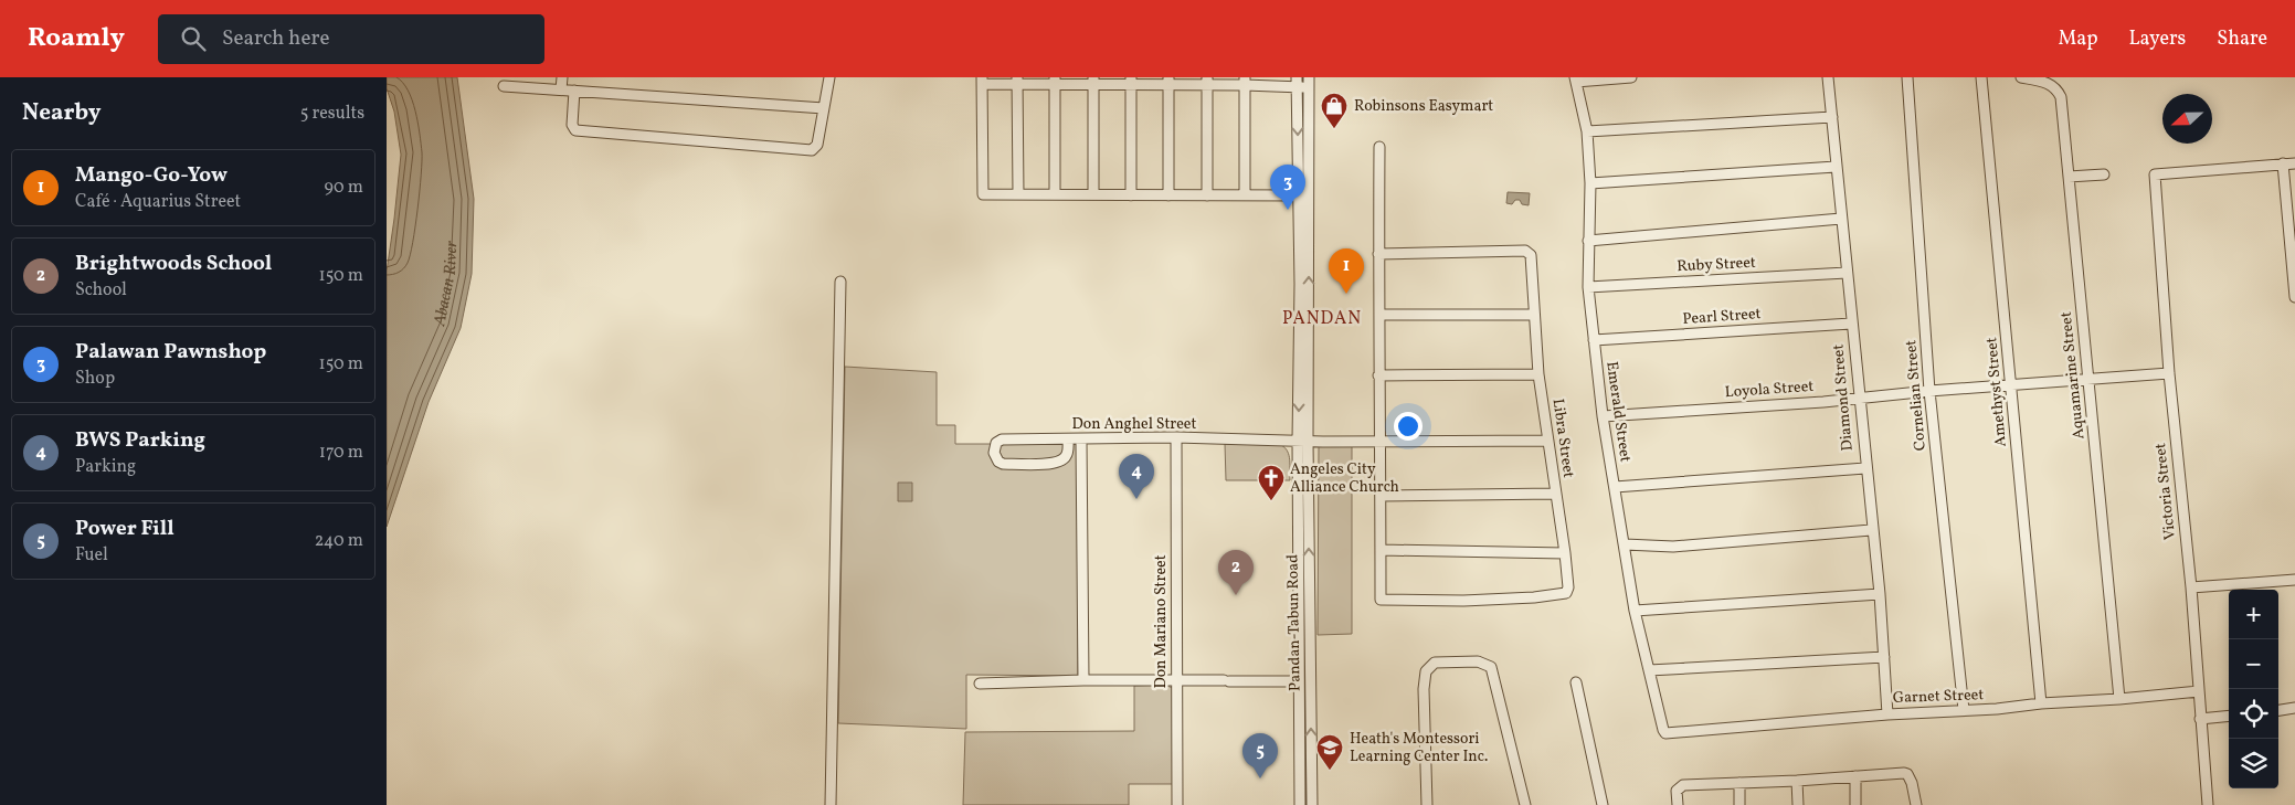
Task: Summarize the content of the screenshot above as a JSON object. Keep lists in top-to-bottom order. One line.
{"streets":{"street":["Ruby Street","Pearl Street","Aquamarine Street","Loyola Street","Amethyst Street","Cornelian Street","Diamond Street","Emerald Street","Don Anghel Street","Libra Street","Victoria Street","Don Mariano Street","Pandan-Tabun Road","Garnet Street"]},"crossings":[["Ruby Street","Diamond Street"],["Ruby Street","Emerald Street"],["Pearl Street","Diamond Street"],["Pearl Street","Emerald Street"],["Aquamarine Street","Loyola Street"],["Aquamarine Street","Garnet Street"],["Loyola Street","Amethyst Street"],["Loyola Street","Cornelian Street"],["Loyola Street","Diamond Street"],["Loyola Street","Emerald Street"],["Loyola Street","Victoria Street"],["Amethyst Street","Garnet Street"],["Cornelian Street","Garnet Street"],["Diamond Street","Garnet Street"],["Emerald Street","Garnet Street"],["Don Anghel Street","Libra Street"],["Don Anghel Street","Don Mariano Street"],["Don Anghel Street","Pandan-Tabun Road"],["Victoria Street","Garnet Street"]],"districts":["PANDAN"],"water":["Abacan River"],"places":{"shop":["Robinsons Easymart"],"church":["Angeles City Alliance Church"],"school or university":["Heath's Montessori Learning Center Inc."]},"north":"left","page":{"header":"Roamly","search":"Search here","nav":["Map","Layers","Share"],"heading":["Nearby","5 results"],"list":[{"mark":"1","name":"Mango-Go-Yow","note":"Café · Aquarius Street","value":"90 m"},{"mark":"2","name":"Brightwoods School","note":"School","value":"150 m"},{"mark":"3","name":"Palawan Pawnshop","note":"Shop","value":"150 m"},{"mark":"4","name":"BWS Parking","note":"Parking","value":"170 m"},{"mark":"5","name":"Power Fill","note":"Fuel","value":"240 m"}],"pins":["3","1","4","2","5"],"map_buttons":["+","−"]}}
